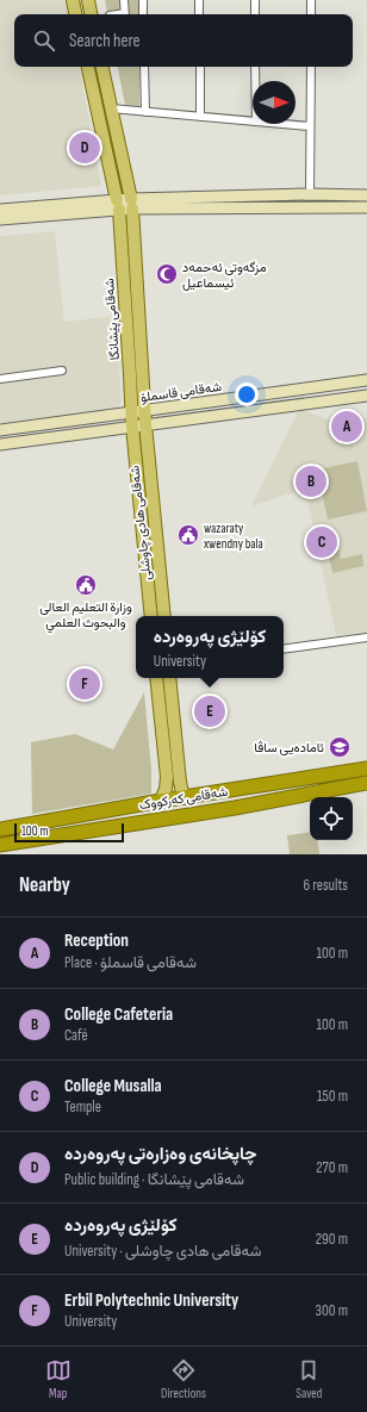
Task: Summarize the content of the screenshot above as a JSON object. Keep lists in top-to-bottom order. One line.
{"streets":{"highway":["شەقامی کەرکووک"],"main road":["شەقامی پێشانگا","شەقامی قاسملۆ","شەقامی هادی چاوشلی"]},"crossings":[["شەقامی پێشانگا","شەقامی قاسملۆ"],["شەقامی پێشانگا","شەقامی هادی چاوشلی"],["شەقامی قاسملۆ","شەقامی هادی چاوشلی"]],"places":{"mosque":["مزگەوتی ئەحمەد ئیسماعیل"],"public building":["wazaraty xwendny bala","وزارة التعليم العالى والبحوث العلمي"],"school or university":["ئامادەیی ساڤا"]},"scale_bar":"100 m","north":"right","page":{"search":"Search here","pins":["D","A","B","C","F","E"],"popup":["کۆلێژی پەروەردە","University"],"scale":"100 m","heading":["Nearby","6 results"],"list":[{"mark":"A","name":"Reception","note":"Place · شەقامی قاسملۆ","value":"100 m"},{"mark":"B","name":"College Cafeteria","note":"Café","value":"100 m"},{"mark":"C","name":"College Musalla","note":"Temple","value":"150 m"},{"mark":"D","name":"چاپخانەی وەزارەتی پەروەردە","note":"Public building · شەقامی پێشانگا","value":"270 m"},{"mark":"E","name":"کۆلێژی پەروەردە","note":"University · شەقامی هادی چاوشلی","value":"290 m"},{"mark":"F","name":"Erbil Polytechnic University","note":"University","value":"300 m"}],"nav":["Map","Directions","Saved"]}}
